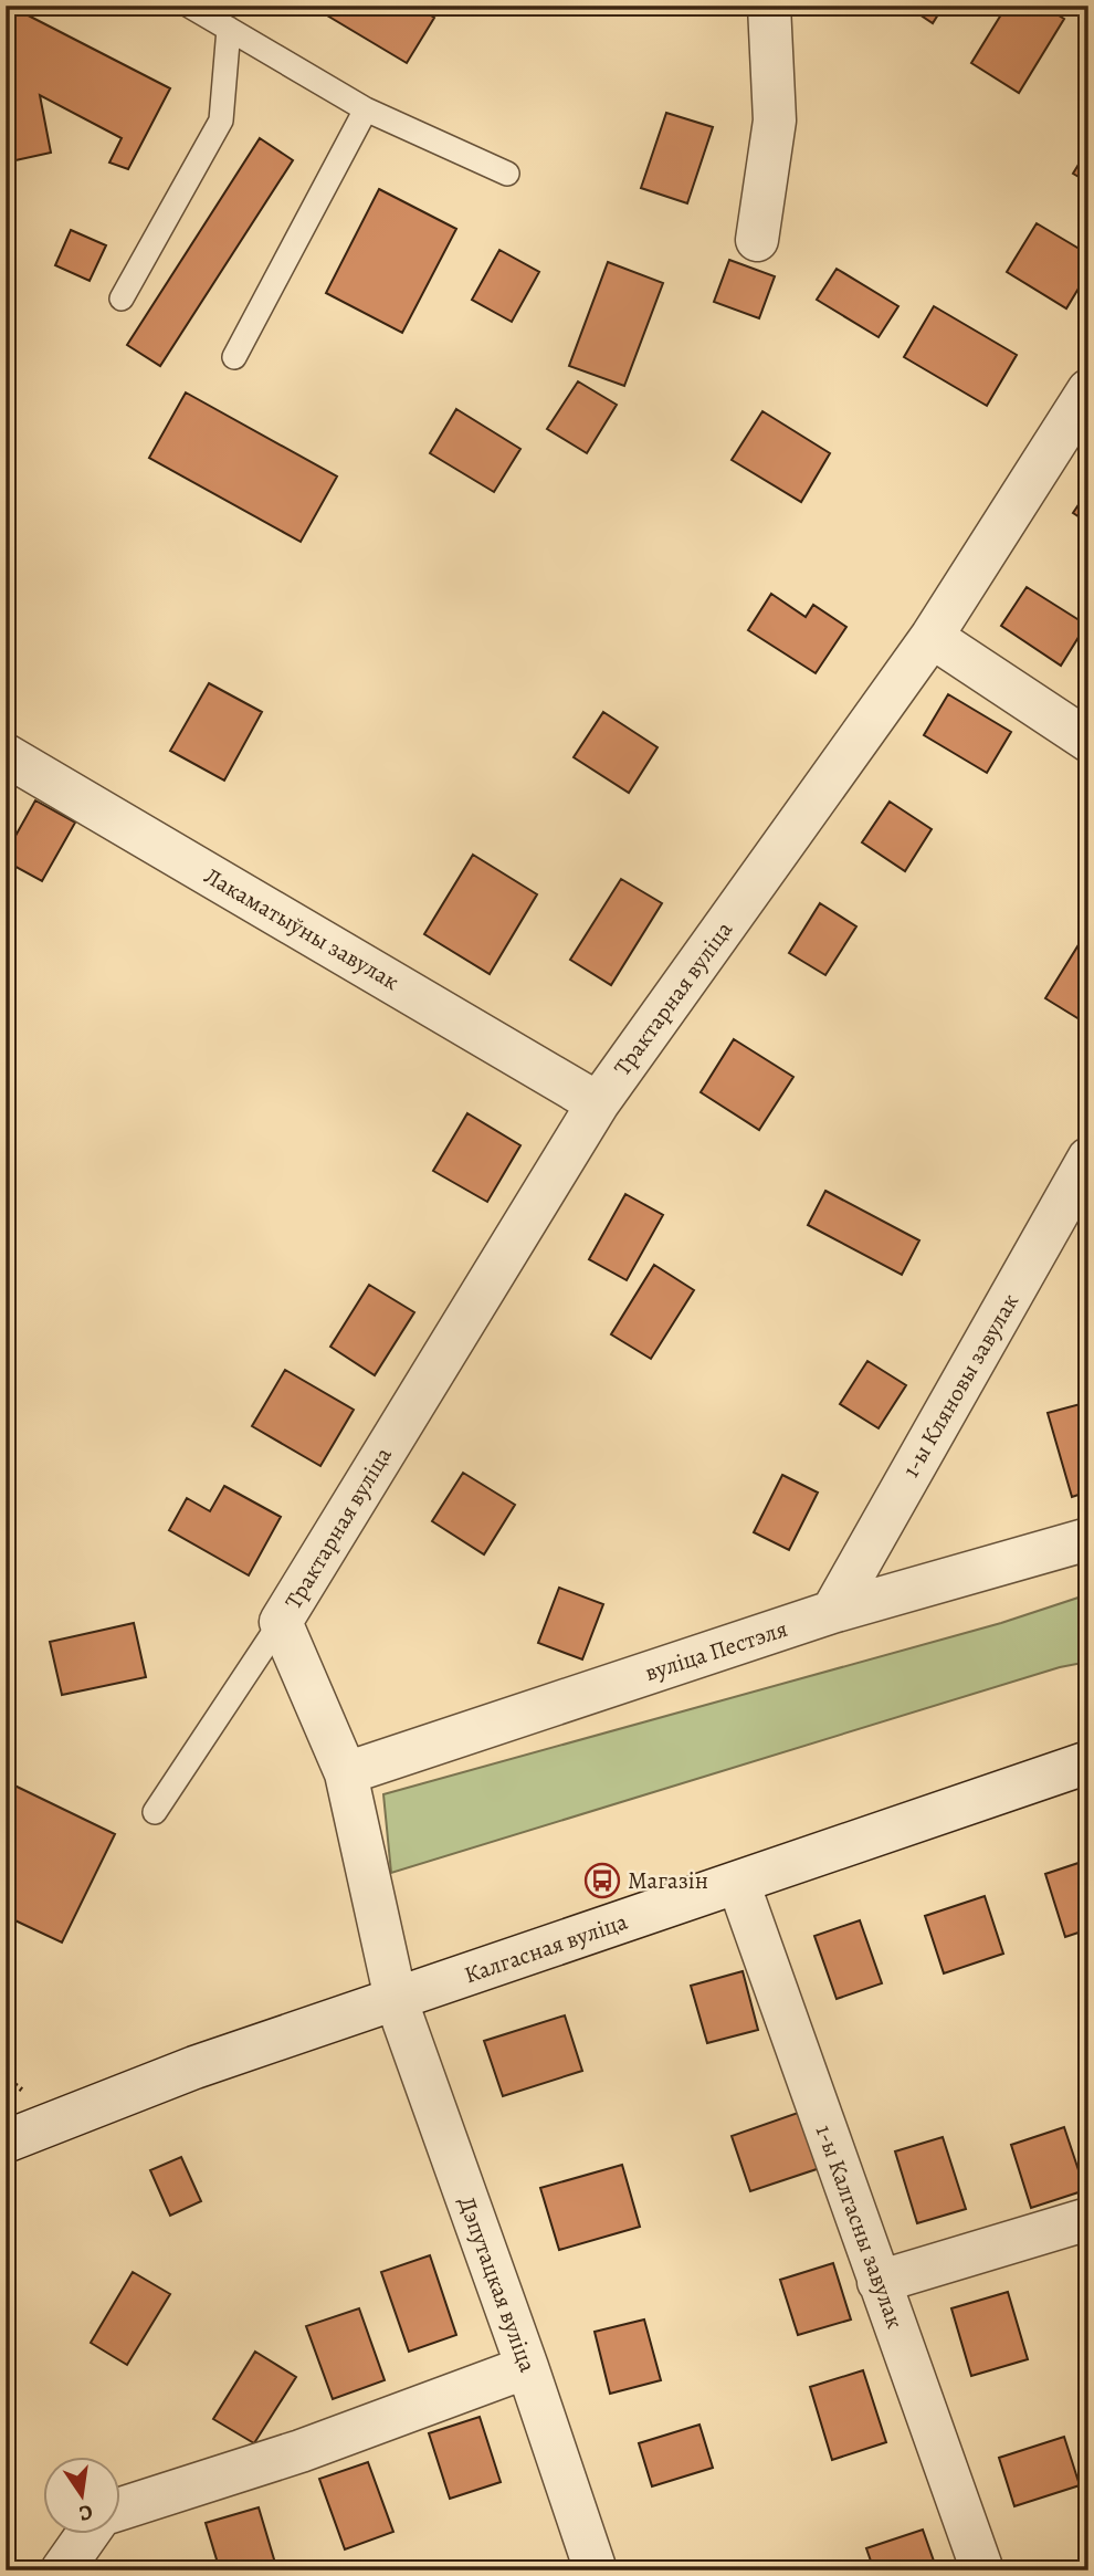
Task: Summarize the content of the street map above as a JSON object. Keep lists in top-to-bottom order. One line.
{"streets":{"street":["Лакаматыўны завулак","Трактарная вуліца","1-ы Кляновы завулак","вуліца Пестэля","Калгасная вуліца","1-ы Калгасны завулак","Дэпутацкая вуліца"]},"crossings":[["Лакаматыўны завулак","Трактарная вуліца"],["Трактарная вуліца","Дэпутацкая вуліца"],["1-ы Кляновы завулак","вуліца Пестэля"],["вуліца Пестэля","Дэпутацкая вуліца"],["Калгасная вуліца","1-ы Калгасны завулак"],["Калгасная вуліца","Дэпутацкая вуліца"]],"places":{"bus stop":["Магазін"]},"north":"bottom"}
